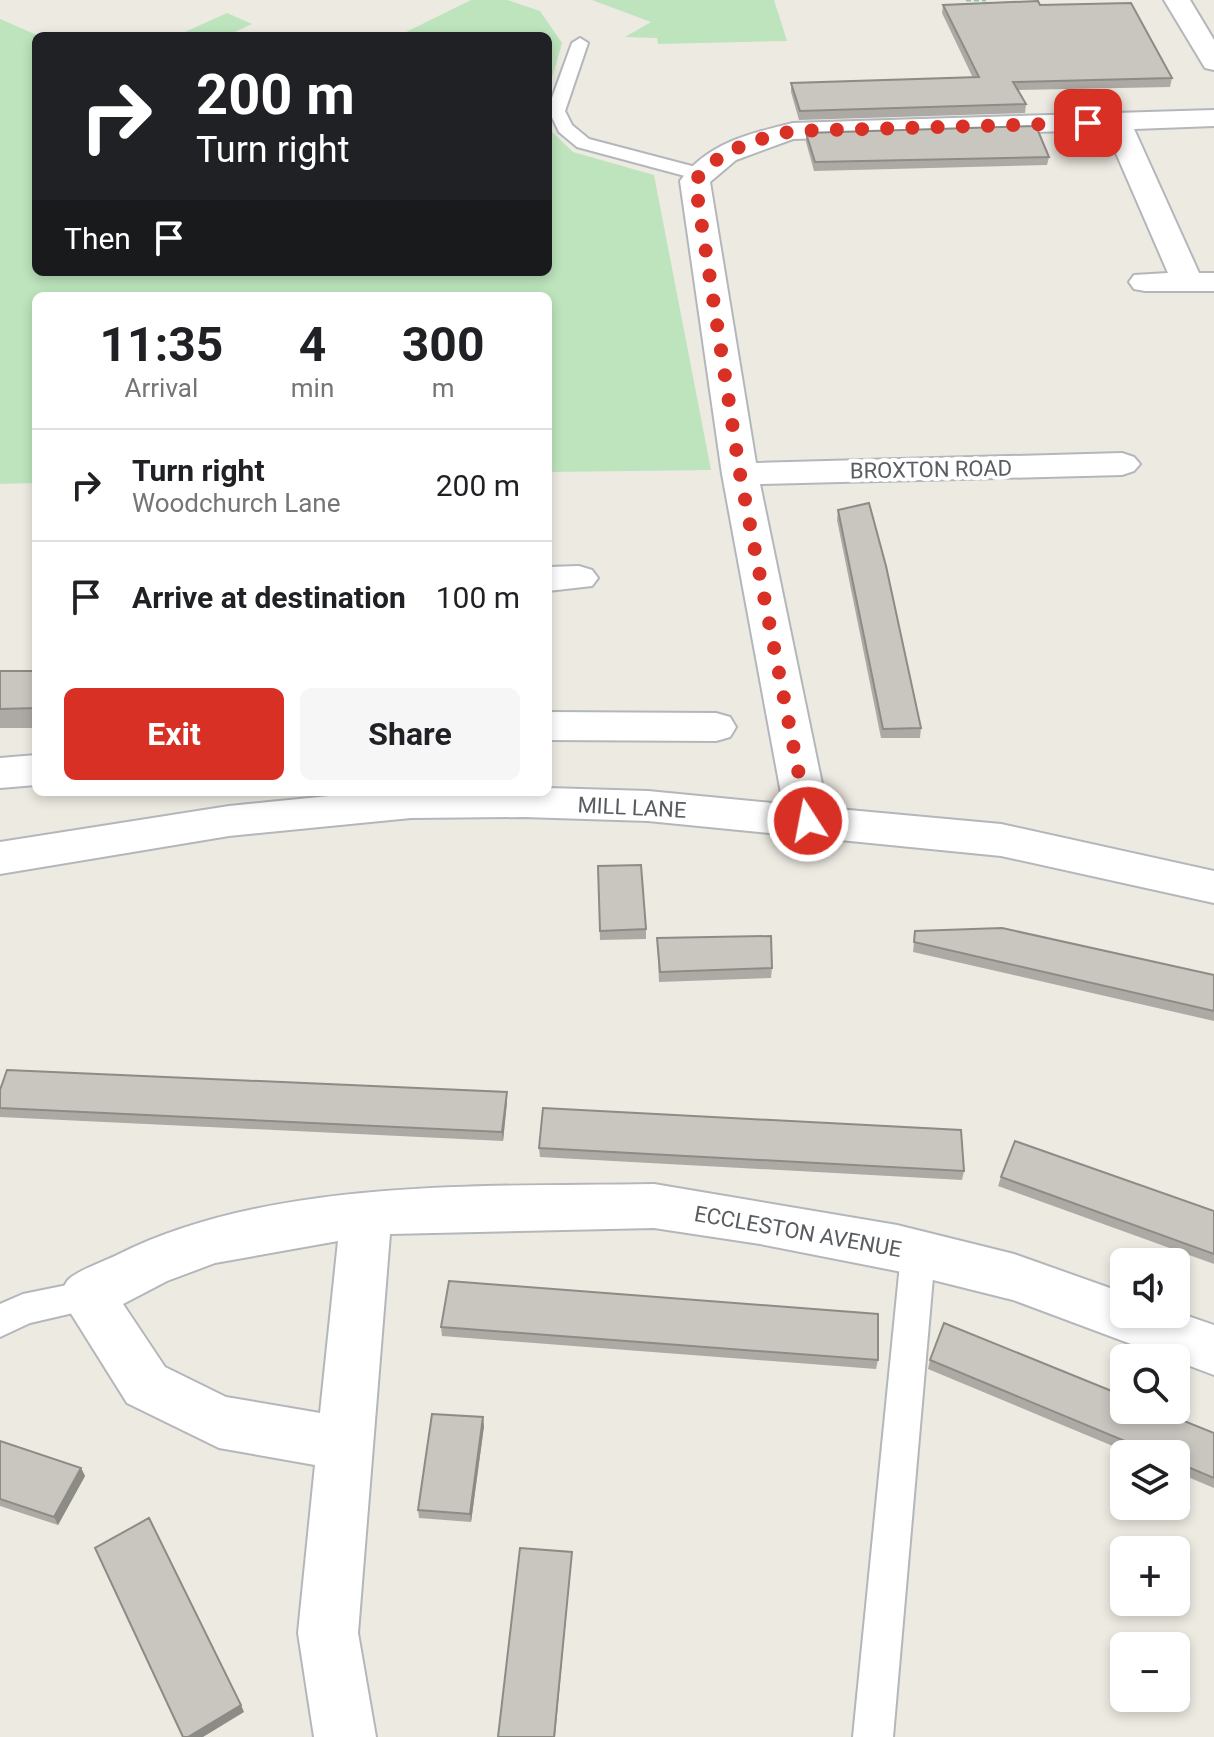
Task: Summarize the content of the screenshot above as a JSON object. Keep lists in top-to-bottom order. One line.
{"streets":{"street":["BROXTON ROAD","MILL LANE","ECCLESTON AVENUE"]},"page":{"turn":["200 m","Turn right"],"then":"Then","eta":["11:35","Arrival","4","min","300","m"],"list":[{"name":"Turn right","note":"Woodchurch Lane","value":"200 m"},{"name":"Arrive at destination","value":"100 m"}],"buttons":["Exit","Share"],"map_buttons":["+","−"]}}
